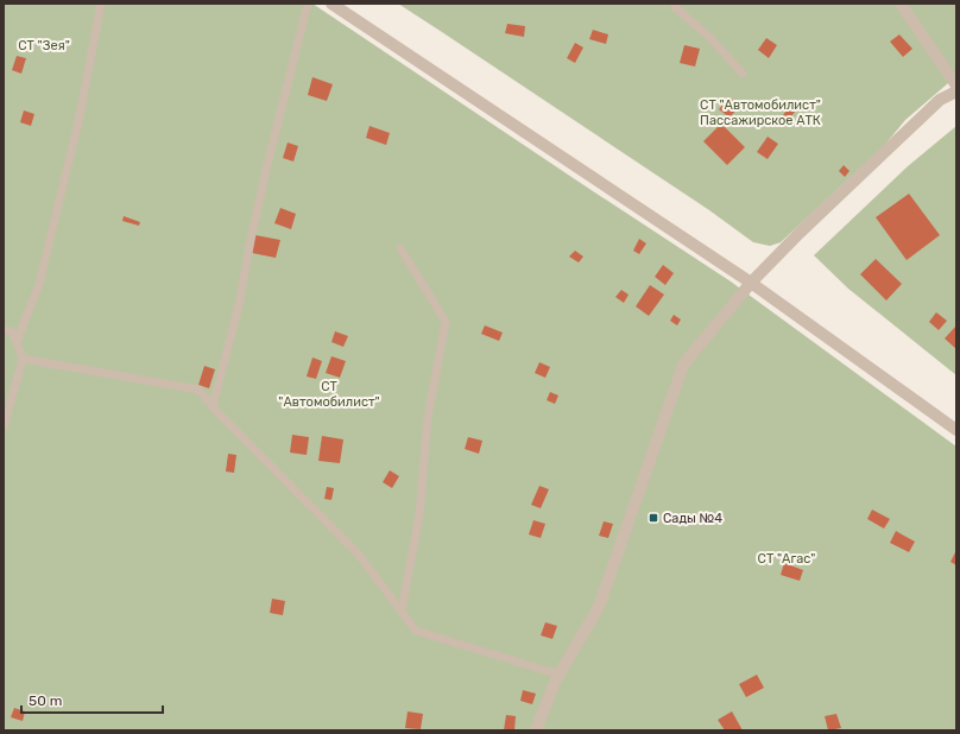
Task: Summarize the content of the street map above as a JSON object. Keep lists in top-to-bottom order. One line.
{"parks":["СТ \"Зея\"","СТ \"Автомобилист\" Пассажирское АТК","СТ \"Автомобилист\"","СТ \"Агас\""],"places":{"transit":["Сады №4"]},"scale_bar":"50 m"}
